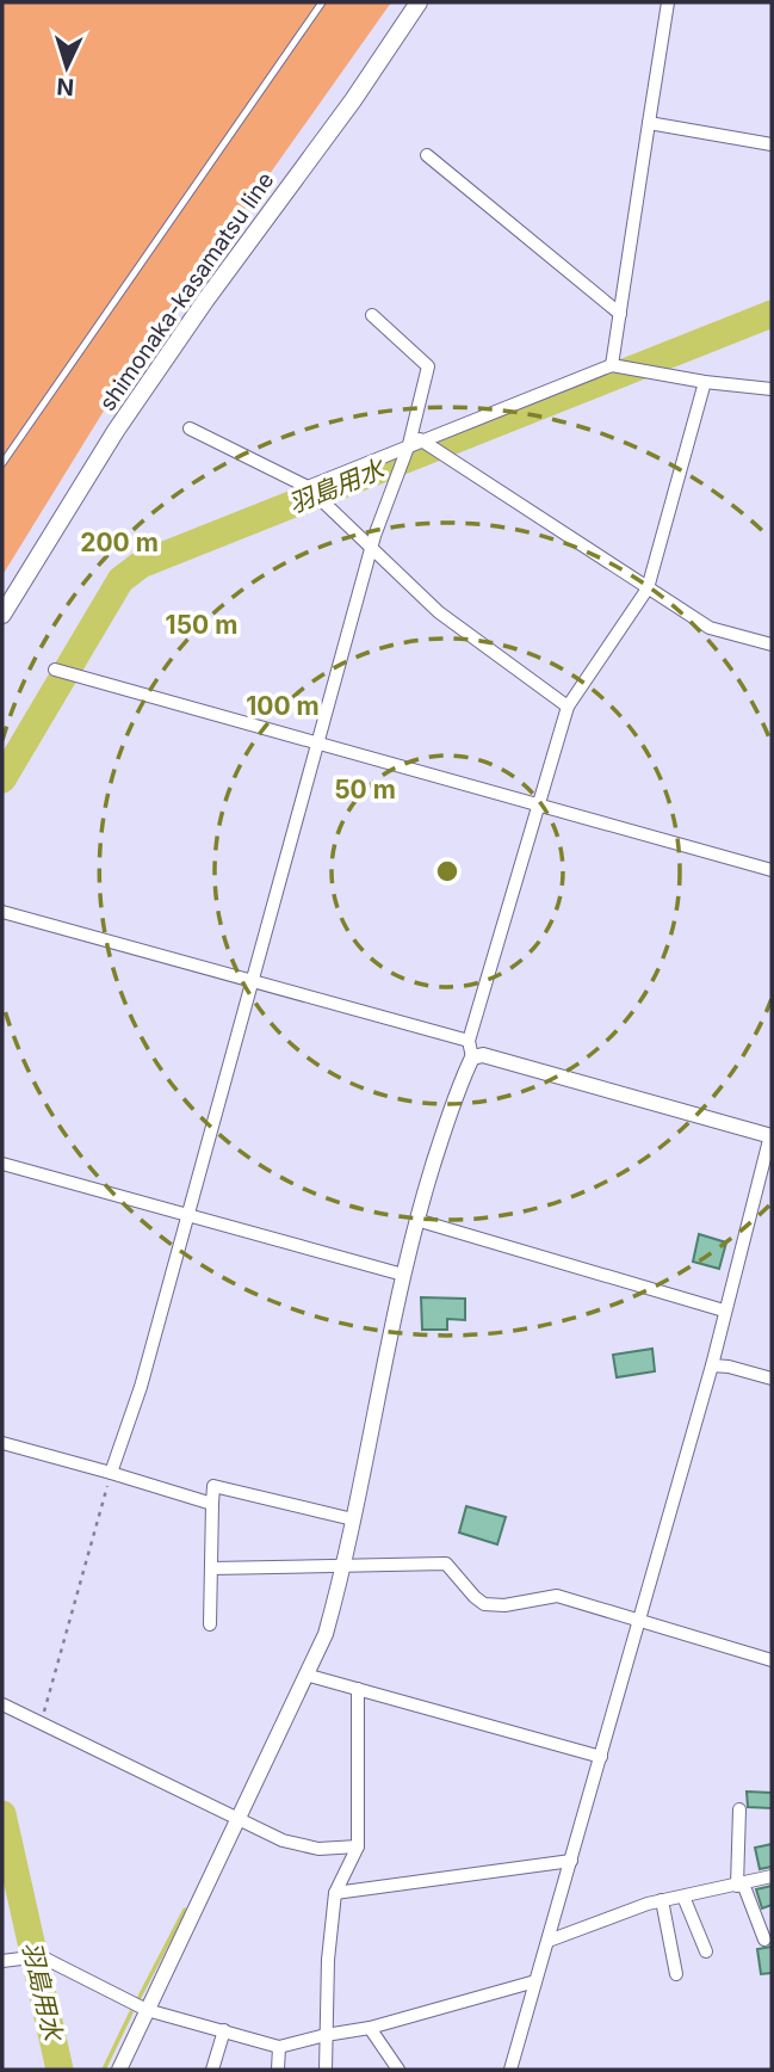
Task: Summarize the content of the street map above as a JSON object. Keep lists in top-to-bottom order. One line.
{"streets":{"main road":["shimonaka-kasamatsu line"]},"water":["羽島用水"],"north":"bottom","rings":["200 m","150 m","100 m","50 m"]}
